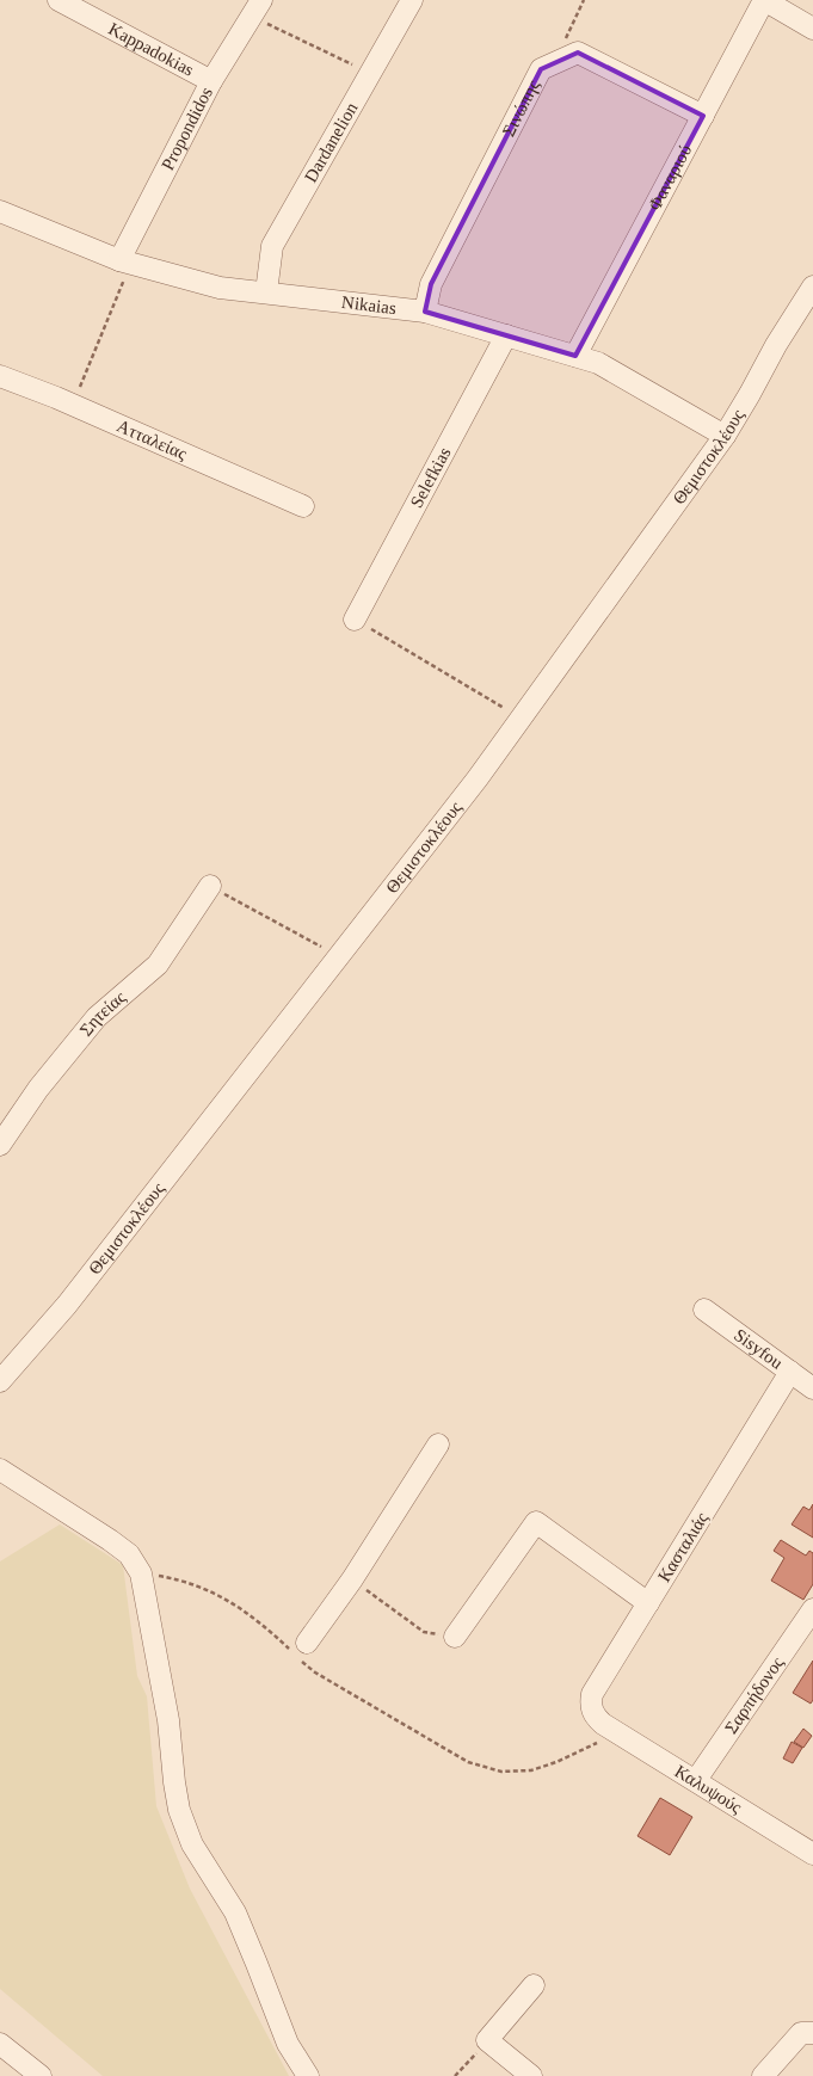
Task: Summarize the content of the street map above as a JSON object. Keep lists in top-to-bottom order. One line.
{"streets":{"street":["Kappadokias","Σινώπης","Propondidos","Dardanelion","Φαναριού","Nikaias","Ατταλείας","Θεμιστοκλέους","Selefkias","Σητείας","Sisyfou","Κασταλιάς","Σαρπήδονος","Καλυψούς"]},"crossings":[["Kappadokias","Propondidos"],["Σινώπης","Nikaias"],["Propondidos","Nikaias"],["Dardanelion","Nikaias"],["Φαναριού","Nikaias"],["Nikaias","Θεμιστοκλέους"],["Nikaias","Selefkias"],["Sisyfou","Κασταλιάς"],["Κασταλιάς","Καλυψούς"],["Σαρπήδονος","Καλυψούς"]]}
